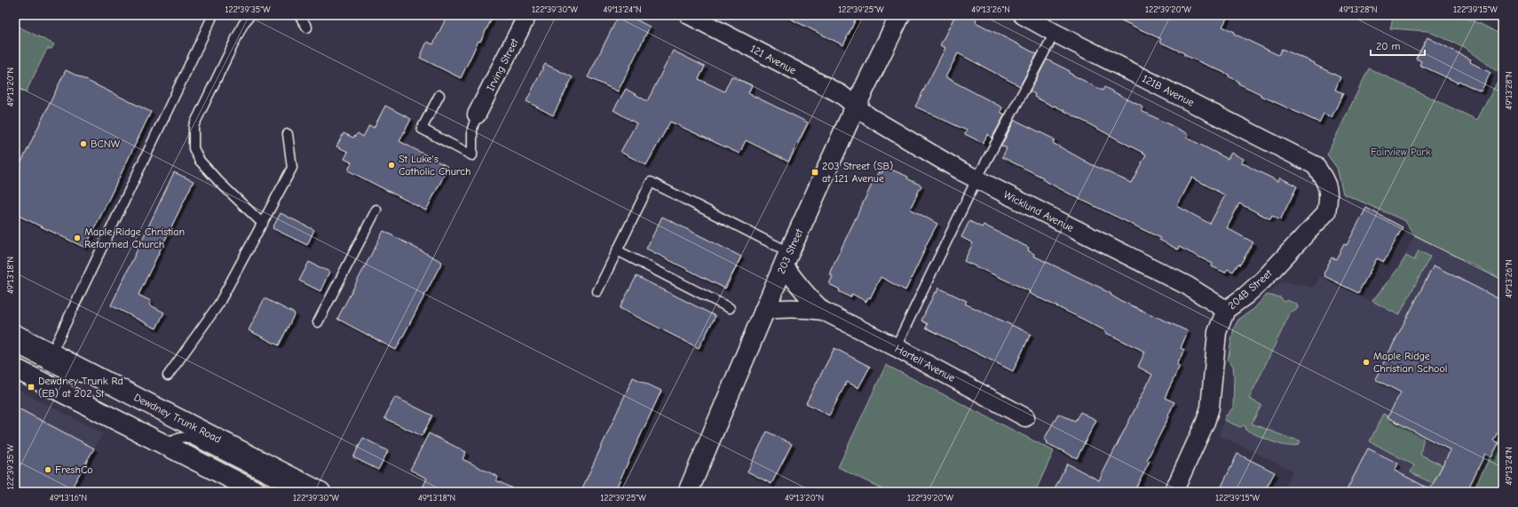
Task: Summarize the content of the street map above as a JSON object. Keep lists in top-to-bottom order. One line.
{"streets":{"main road":["203 Street","Dewdney Trunk Road"],"street":["121 Avenue","Irving Street","121B Avenue","Wicklund Avenue","204B Street","Hartell Avenue"]},"crossings":[["121 Avenue","Wicklund Avenue"],["121 Avenue","203 Street"],["121B Avenue","204B Street"],["Wicklund Avenue","203 Street"],["Wicklund Avenue","204B Street"],["203 Street","Hartell Avenue"]],"parks":["Fairview Park"],"places":{"other":["BCNW","St Luke's Catholic Church","Maple Ridge Christian Reformed Church","Maple Ridge Christian School","FreshCo"],"transit":["203 Street (SB) at 121 Avenue","Dewdney Trunk Rd (EB) at 202 St"]},"scale_bar":"20 m","coordinates":["122°39'35\"W","122°39'30\"W","49°13'24\"N","122°39'25\"W","49°13'26\"N","122°39'20\"W","49°13'28\"N","122°39'15\"W","49°13'20\"N","49°13'18\"N","49°13'16\"N"]}
